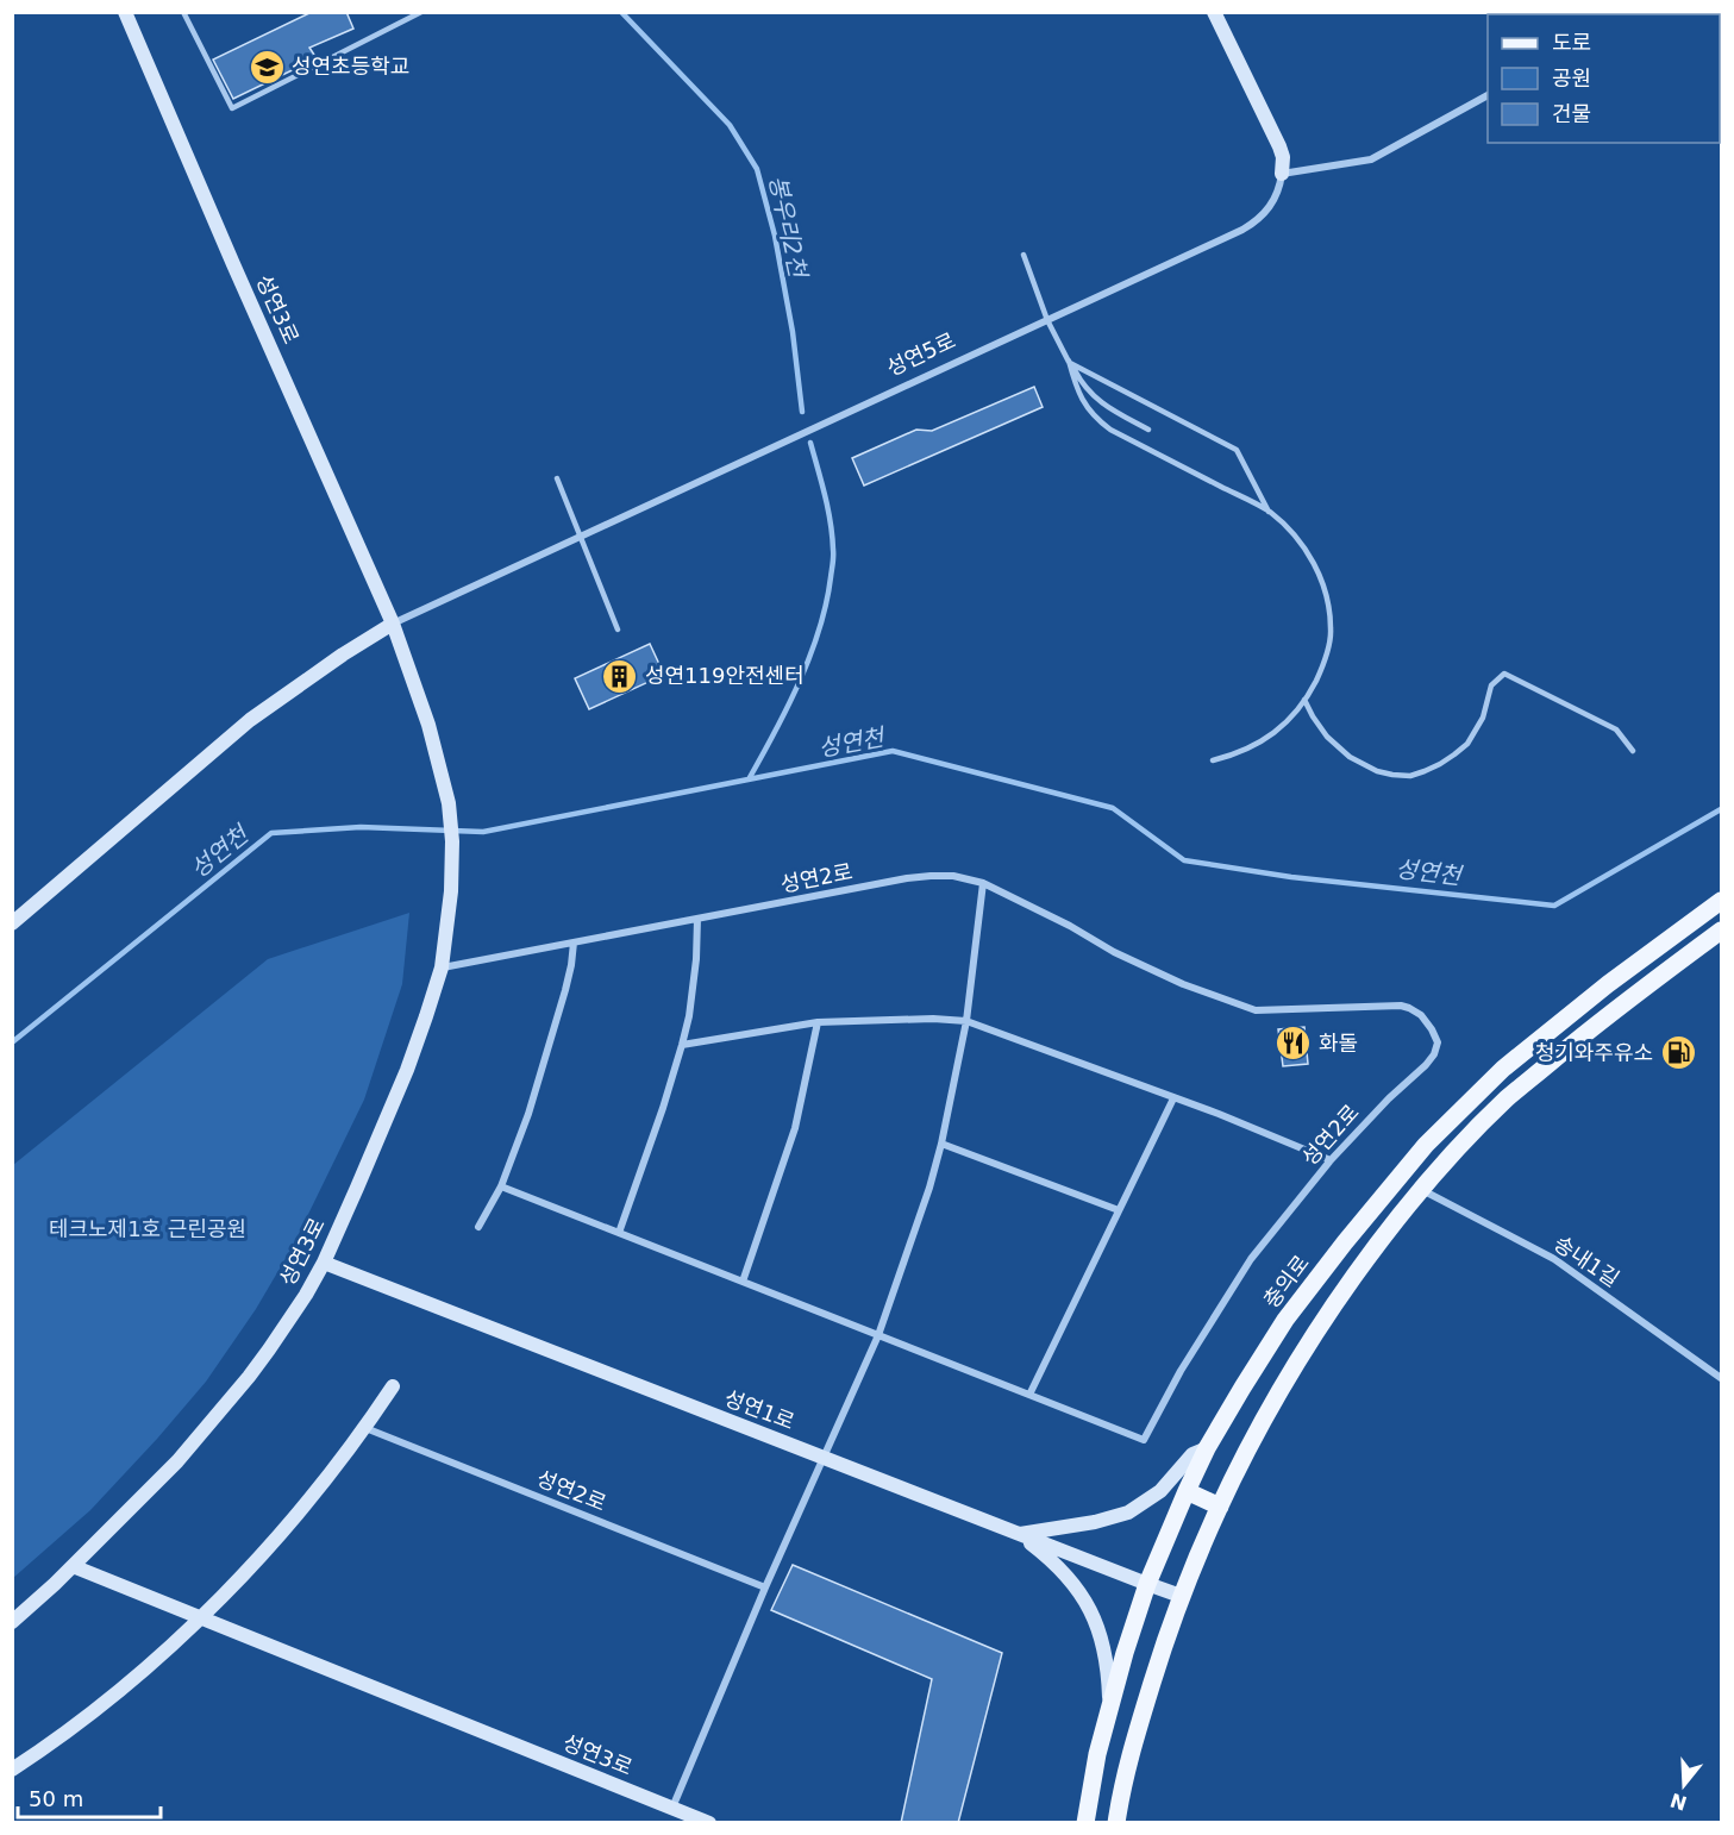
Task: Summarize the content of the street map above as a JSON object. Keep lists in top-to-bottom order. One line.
{"streets":{"main road":["충의로"],"street":["성연3로","성연5로","성연2로","송내1길","성연1로"]},"crossings":[["성연3로","성연5로"],["성연3로","성연2로"],["성연3로","성연1로"],["충의로","성연1로"]],"water":["봉우리2천","성연천"],"parks":["테크노제1호 근린공원"],"places":{"school or university":["성연초등학교"],"building":["성연119안전센터"],"restaurant":["화돌"],"fuel station":["청기와주유소"]},"legend":["도로","공원","건물"],"scale_bar":"50 m","north":"bottom"}
